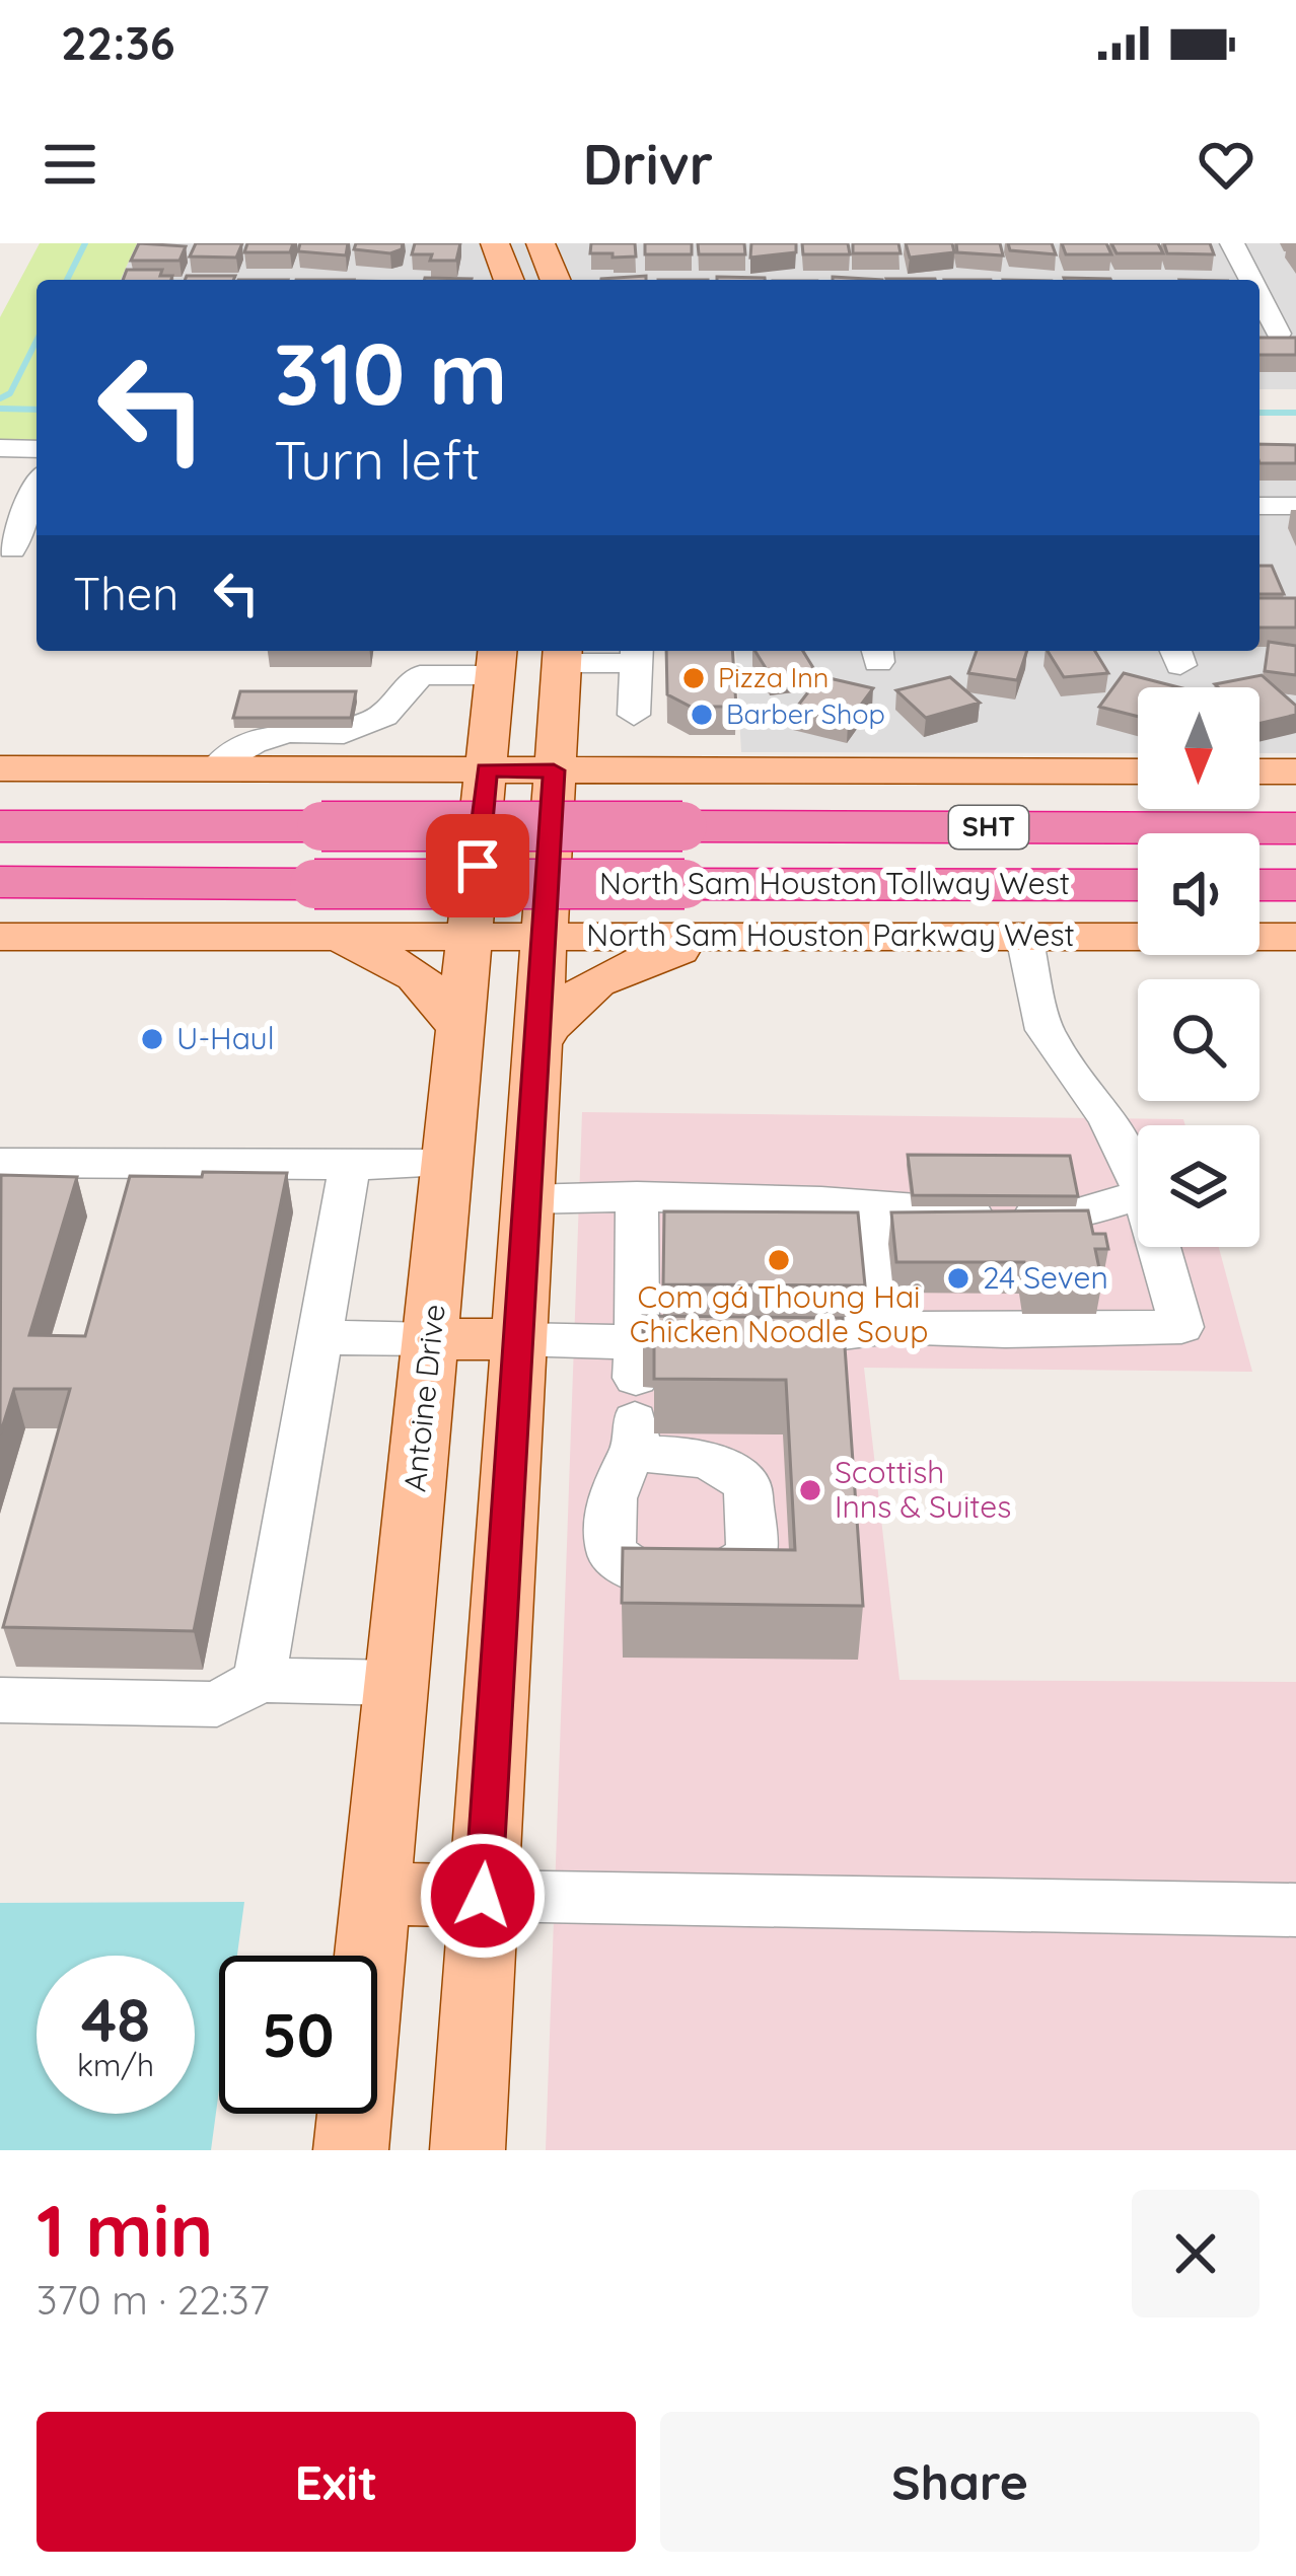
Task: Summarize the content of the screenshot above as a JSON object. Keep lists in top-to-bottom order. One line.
{"streets":{"highway":["SHT","North Sam Houston Tollway West"],"main road":["North Sam Houston Parkway West","Antoine Drive"]},"crossings":[["North Sam Houston Parkway West","Antoine Drive"]],"places":["Pizza Inn","Barber Shop","U-Haul","Com gá Thoung Hai Chicken Noodle Soup","24 Seven","Scottish Inns & Suites"],"north":"bottom","page":{"status":"22:36","header":"Drivr","turn":["310 m","Turn left"],"then":"Then","speed":"48 km/h","limit":"50","heading":["1 min","370 m · 22:37"],"buttons":["Exit","Share"]}}
